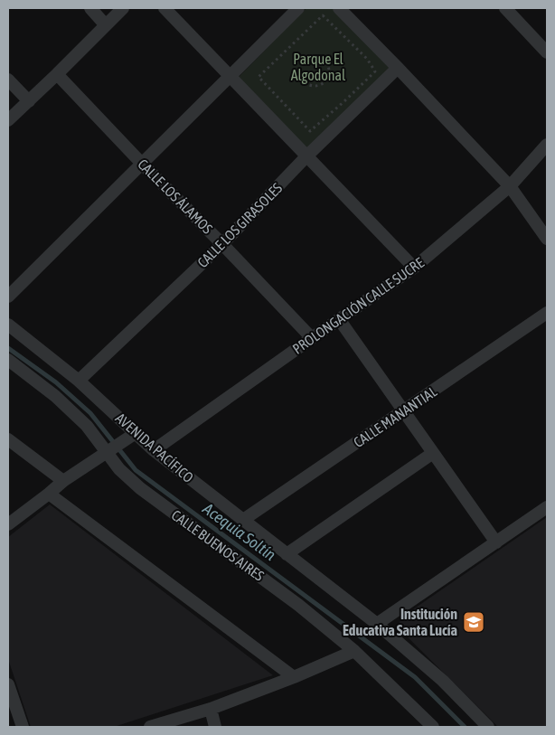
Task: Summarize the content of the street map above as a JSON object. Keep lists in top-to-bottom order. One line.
{"streets":{"street":["CALLE LOS ÁLAMOS","CALLE LOS GIRASOLES","PROLONGACIÓN CALLE SUCRE","CALLE MANANTIAL","AVENIDA PACÍFICO","CALLE BUENOS AIRES"]},"crossings":[["CALLE LOS ÁLAMOS","CALLE LOS GIRASOLES"],["CALLE LOS ÁLAMOS","PROLONGACIÓN CALLE SUCRE"],["CALLE LOS GIRASOLES","AVENIDA PACÍFICO"],["PROLONGACIÓN CALLE SUCRE","AVENIDA PACÍFICO"],["CALLE MANANTIAL","AVENIDA PACÍFICO"]],"water":["Acequia Soltín"],"parks":["Parque El Algodonal"],"places":{"school or university":["Institución Educativa Santa Lucía"]}}
